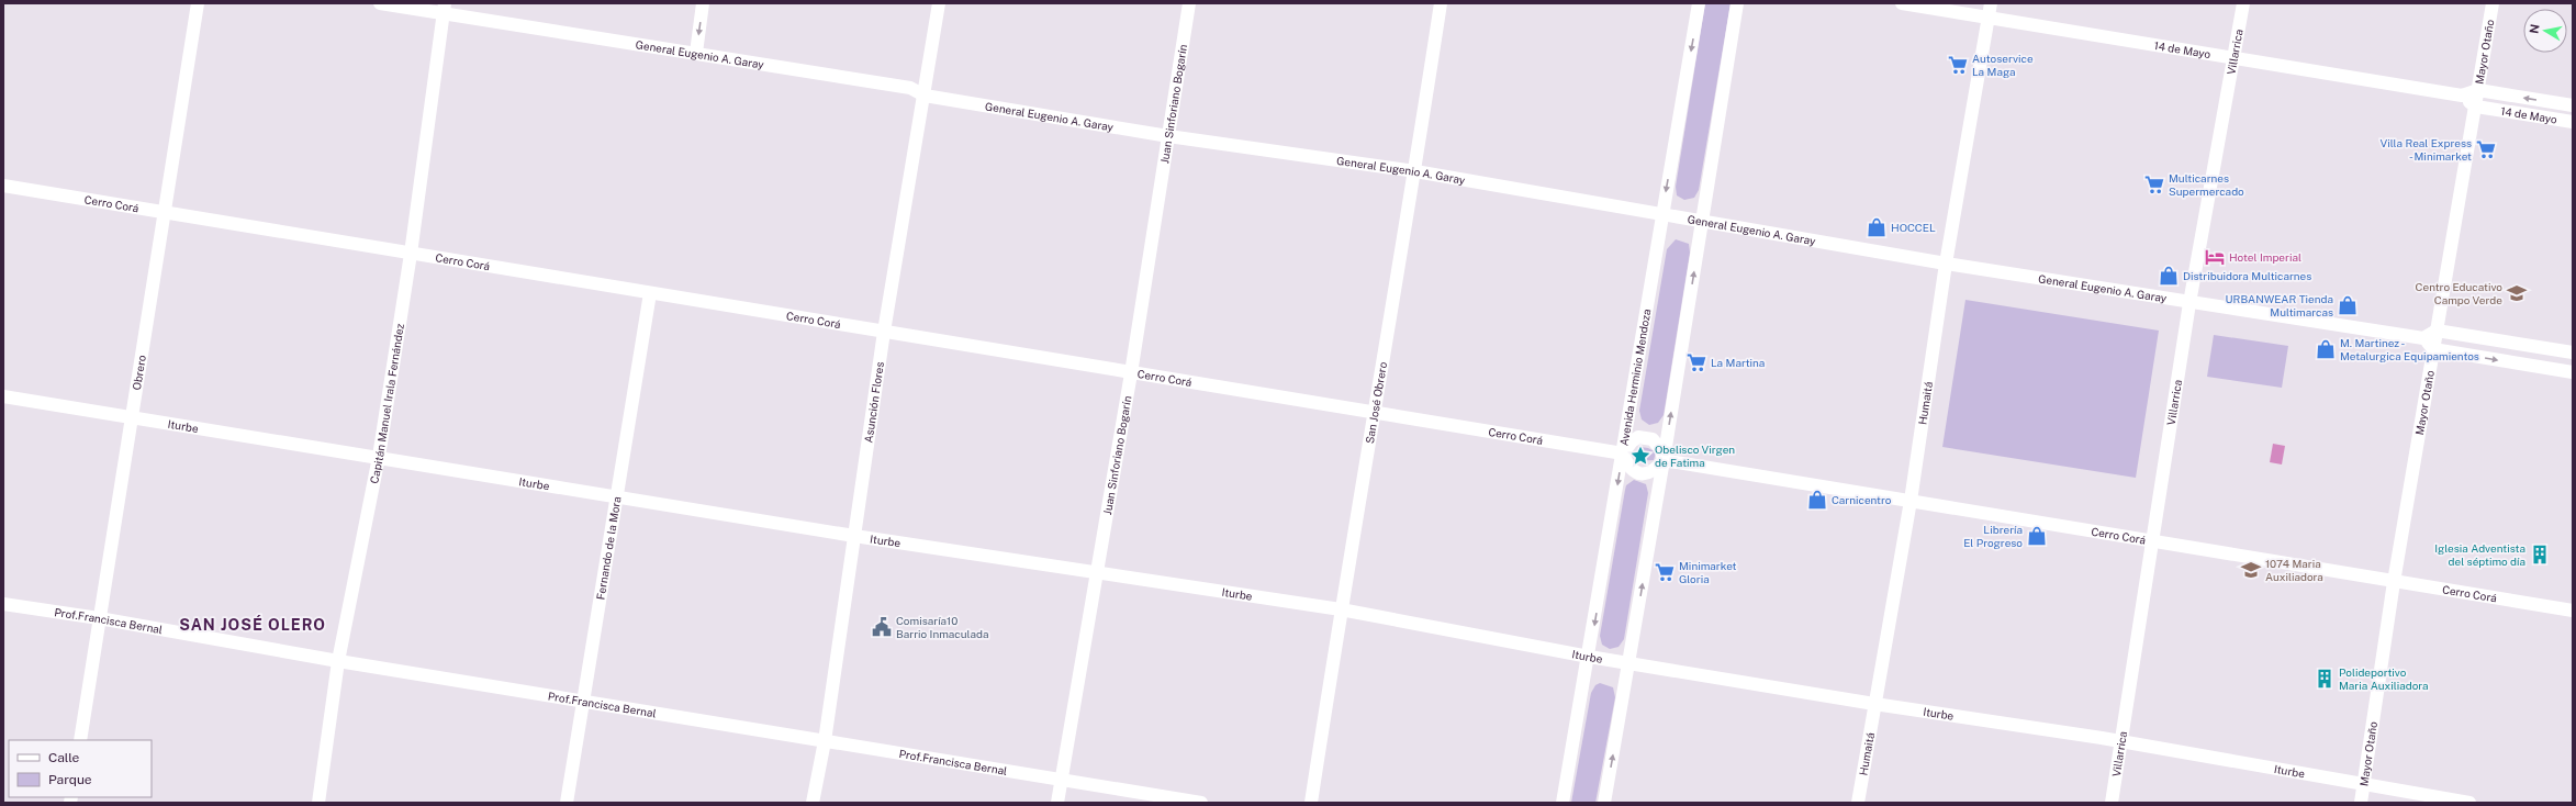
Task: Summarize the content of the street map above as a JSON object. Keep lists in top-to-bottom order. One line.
{"streets":{"street":["14 de Mayo","Villarrica","Mayor Otaño","General Eugenio A. Garay","Juan Sinforiano Bogarín","Cerro Corá","Obrero","Avenida Herminio Mendoza","Asunción Flores","San José Obrero","Humaitá","Capitán Manuel Irala Fernández","Iturbe","Fernando de la Mora","Prof.Francisca Bernal"]},"crossings":[["14 de Mayo","Villarrica"],["14 de Mayo","Mayor Otaño"],["14 de Mayo","Humaitá"],["Villarrica","General Eugenio A. Garay"],["Villarrica","Cerro Corá"],["Villarrica","Iturbe"],["Mayor Otaño","Cerro Corá"],["Mayor Otaño","Iturbe"],["General Eugenio A. Garay","Juan Sinforiano Bogarín"],["General Eugenio A. Garay","Avenida Herminio Mendoza"],["General Eugenio A. Garay","Asunción Flores"],["General Eugenio A. Garay","San José Obrero"],["General Eugenio A. Garay","Humaitá"],["General Eugenio A. Garay","Capitán Manuel Irala Fernández"],["Juan Sinforiano Bogarín","Cerro Corá"],["Juan Sinforiano Bogarín","Iturbe"],["Juan Sinforiano Bogarín","Prof.Francisca Bernal"],["Cerro Corá","Obrero"],["Cerro Corá","Avenida Herminio Mendoza"],["Cerro Corá","Asunción Flores"],["Cerro Corá","San José Obrero"],["Cerro Corá","Humaitá"],["Cerro Corá","Capitán Manuel Irala Fernández"],["Cerro Corá","Fernando de la Mora"],["Obrero","Iturbe"],["Obrero","Prof.Francisca Bernal"],["Avenida Herminio Mendoza","Iturbe"],["Asunción Flores","Iturbe"],["Asunción Flores","Prof.Francisca Bernal"],["San José Obrero","Iturbe"],["Humaitá","Iturbe"],["Capitán Manuel Irala Fernández","Iturbe"],["Capitán Manuel Irala Fernández","Prof.Francisca Bernal"],["Iturbe","Fernando de la Mora"],["Fernando de la Mora","Prof.Francisca Bernal"]],"districts":["SAN JOSÉ OLERO"],"places":{"supermarket":["Autoservice La Maga","Villa Real Express - Minimarket","Multicarnes Supermercado","La Martina","Minimarket Gloria"],"shop":["HOCCEL","Distribuidora Multicarnes","URBANWEAR Tienda Multimarcas","M. Martinez - Metalurgica Equipamientos","Carnicentro","Librería El Progreso"],"hotel":["Hotel Imperial"],"school or university":["Centro Educativo Campo Verde","1074 Maria Auxiliadora"],"place":["Obelisco Virgen de Fatima"],"building":["Iglesia Adventista del séptimo día","Polideportivo Maria Auxiliadora"],"public building":["Comisaría10 Barrio Inmaculada"]},"legend":["Calle","Parque"],"north":"left"}
